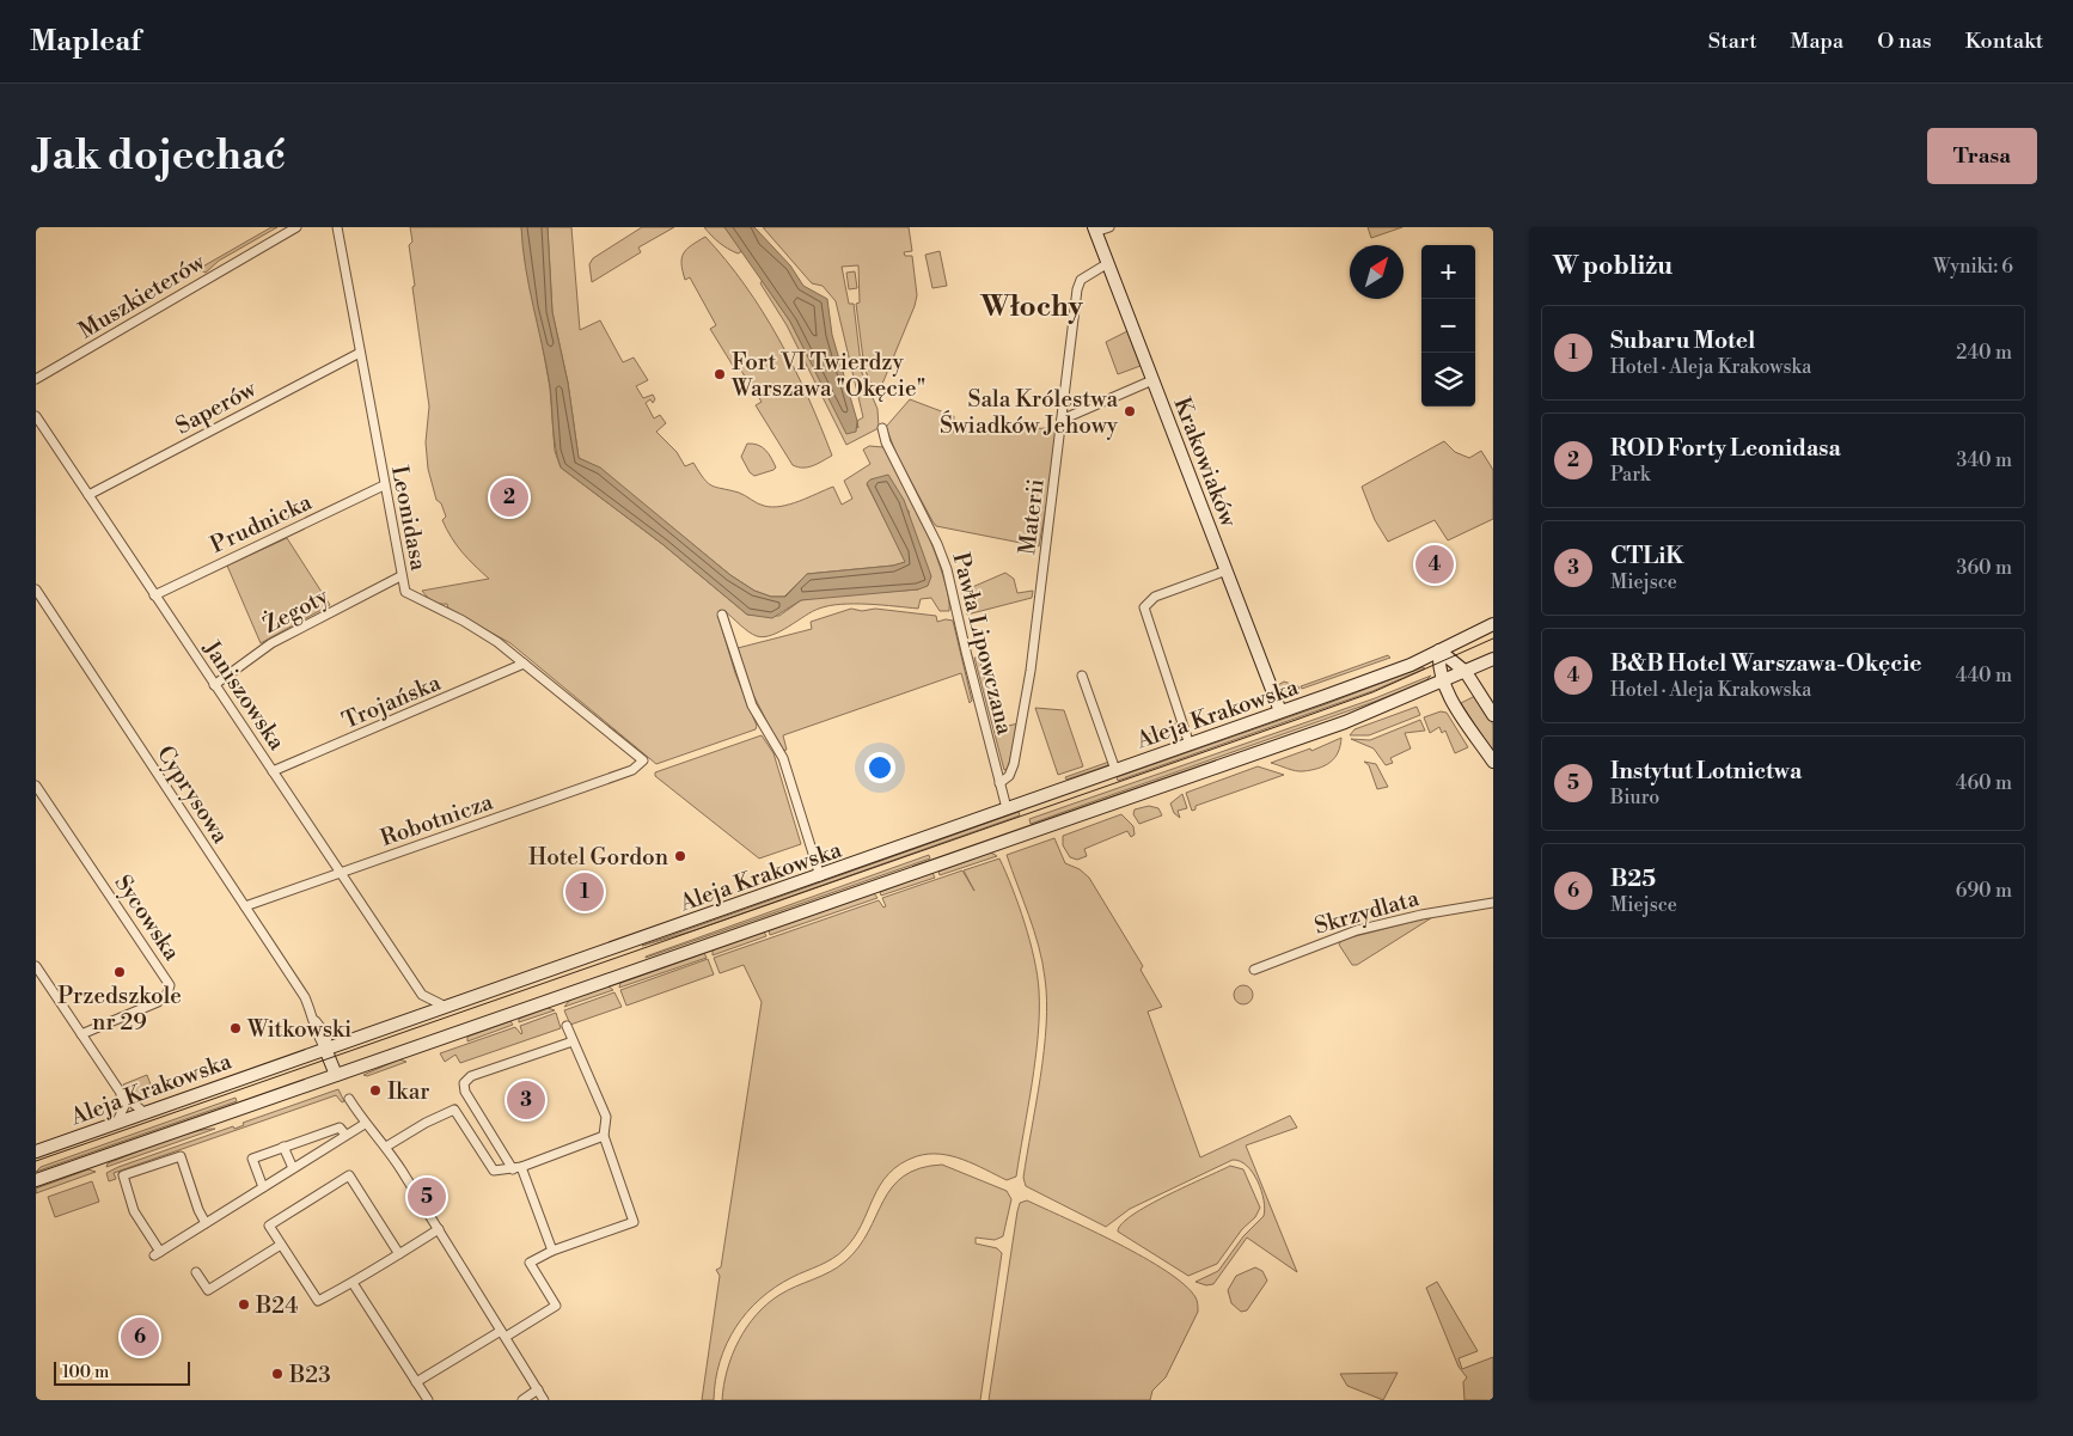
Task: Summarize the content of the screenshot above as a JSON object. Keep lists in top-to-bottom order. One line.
{"streets":{"main road":["Krakowiaków","Aleja Krakowska"],"street":["Muszkieterów","Saperów","Materii","Leonidasa","Prudnicka","Żegoty","Pawła Lipowczana","Janiszowska","Trojańska","Cyprysowa","Robotnicza","Skrzydlata","Sycowska"]},"crossings":[["Saperów","Leonidasa"],["Saperów","Janiszowska"],["Krakowiaków","Materii"],["Krakowiaków","Aleja Krakowska"],["Materii","Pawła Lipowczana"],["Leonidasa","Prudnicka"],["Leonidasa","Żegoty"],["Leonidasa","Trojańska"],["Leonidasa","Robotnicza"],["Prudnicka","Janiszowska"],["Żegoty","Janiszowska"],["Pawła Lipowczana","Aleja Krakowska"],["Janiszowska","Trojańska"],["Janiszowska","Robotnicza"],["Aleja Krakowska","Cyprysowa"],["Cyprysowa","Robotnicza"]],"districts":["Włochy"],"places":["Fort VI Twierdzy Warszawa \"Okęcie\"","Sala Królestwa Świadków Jehowy","Hotel Gordon","Przedszkole nr 29","Witkowski","Ikar","B24","B23"],"scale_bar":"100 m","north":"top right","page":{"header":"Mapleaf","nav":["Start","Mapa","O nas","Kontakt"],"buttons":"Trasa","title":"Jak dojechać","heading":["W pobliżu","Wyniki: 6"],"map_buttons":["+","−"],"list":[{"mark":"1","name":"Subaru Motel","note":"Hotel · Aleja Krakowska","value":"240 m"},{"mark":"2","name":"ROD Forty Leonidasa","note":"Park","value":"340 m"},{"mark":"3","name":"CTLiK","note":"Miejsce","value":"360 m"},{"mark":"4","name":"B&B Hotel Warszawa-Okęcie","note":"Hotel · Aleja Krakowska","value":"440 m"},{"mark":"5","name":"Instytut Lotnictwa","note":"Biuro","value":"460 m"},{"mark":"6","name":"B25","note":"Miejsce","value":"690 m"}],"pins":["2","4","1","3","5","6"],"scale":"100 m"}}
